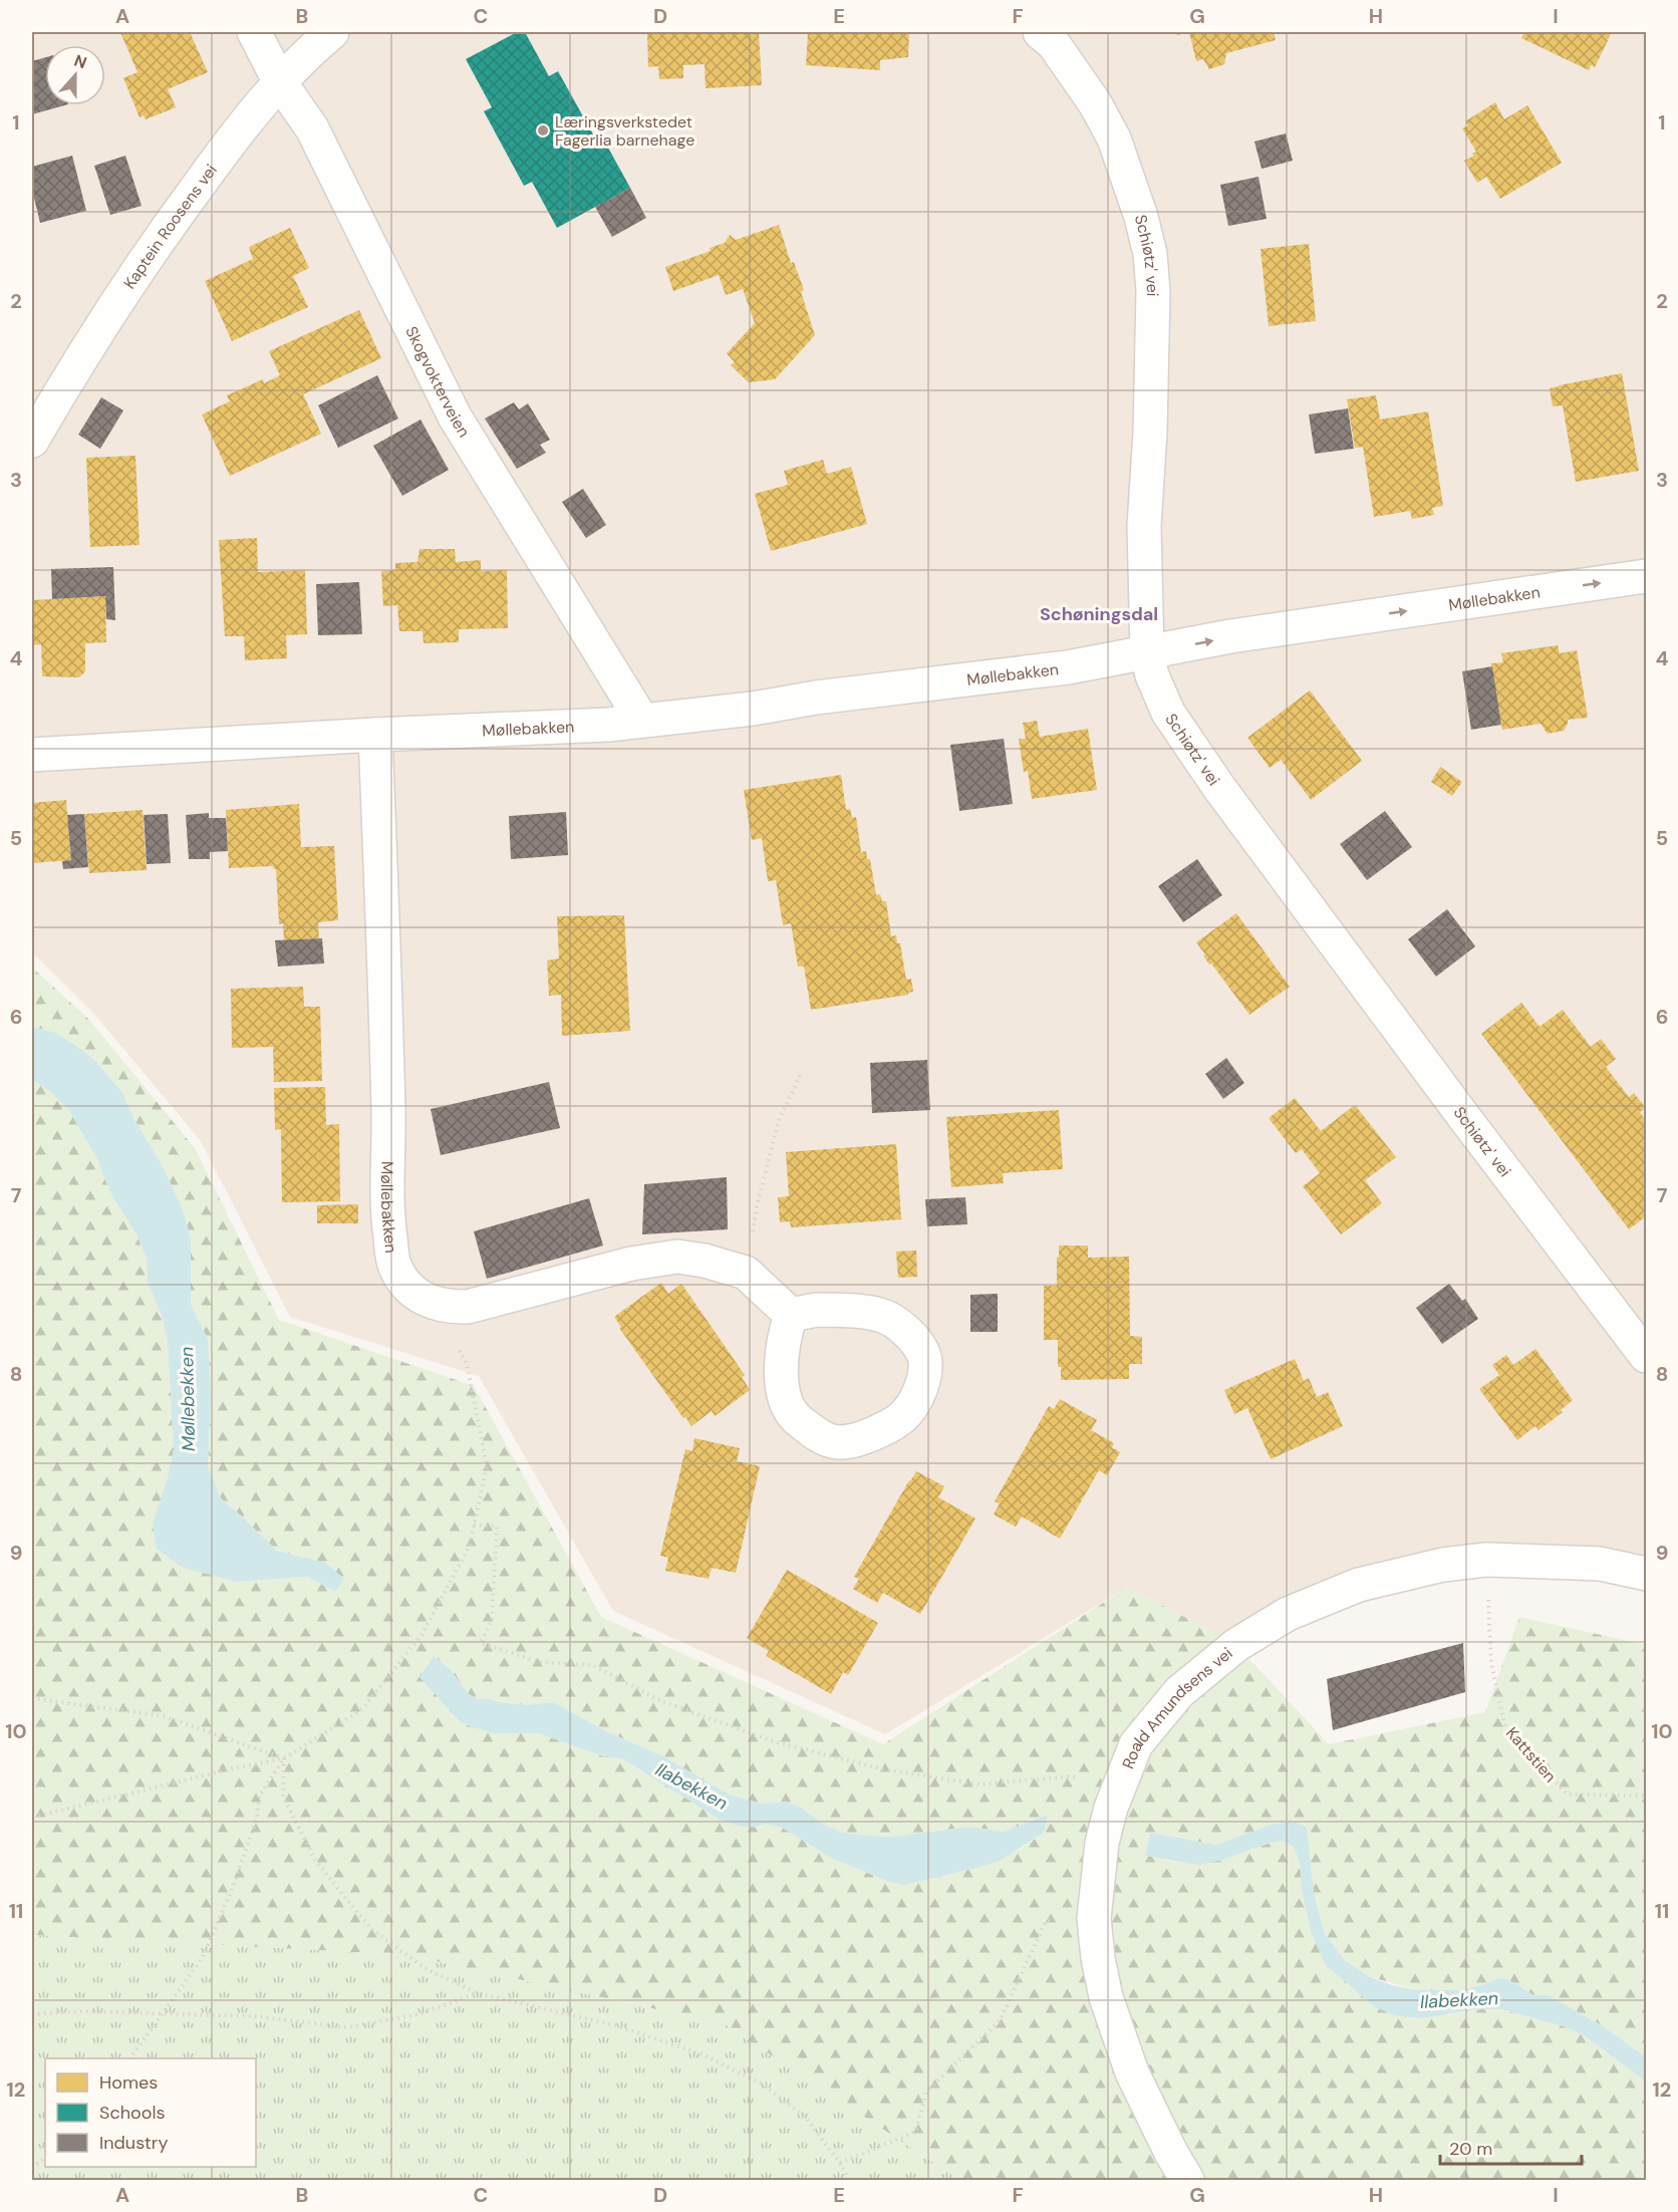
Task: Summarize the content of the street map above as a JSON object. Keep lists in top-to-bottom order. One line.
{"streets":{"street":["Kaptein Roosens vei","Schiøtz' vei","Skogvokterveien","Møllebakken","Roald Amundsens vei"],"path":["Kattstien"]},"crossings":[["Kaptein Roosens vei","Skogvokterveien"],["Schiøtz' vei","Møllebakken"],["Skogvokterveien","Møllebakken"],["Roald Amundsens vei","Kattstien"]],"districts":["Schøningsdal"],"water":["Møllebekken","Ilabekken"],"places":["Læringsverkstedet Fagerlia barnehage"],"legend":["Homes","Schools","Industry"],"scale_bar":"20 m","north":"top","grid":{"columns":["A","B","C","D","E","F","G","H","I"],"rows":["1","2","3","4","5","6","7","8","9","10","11","12"]}}
